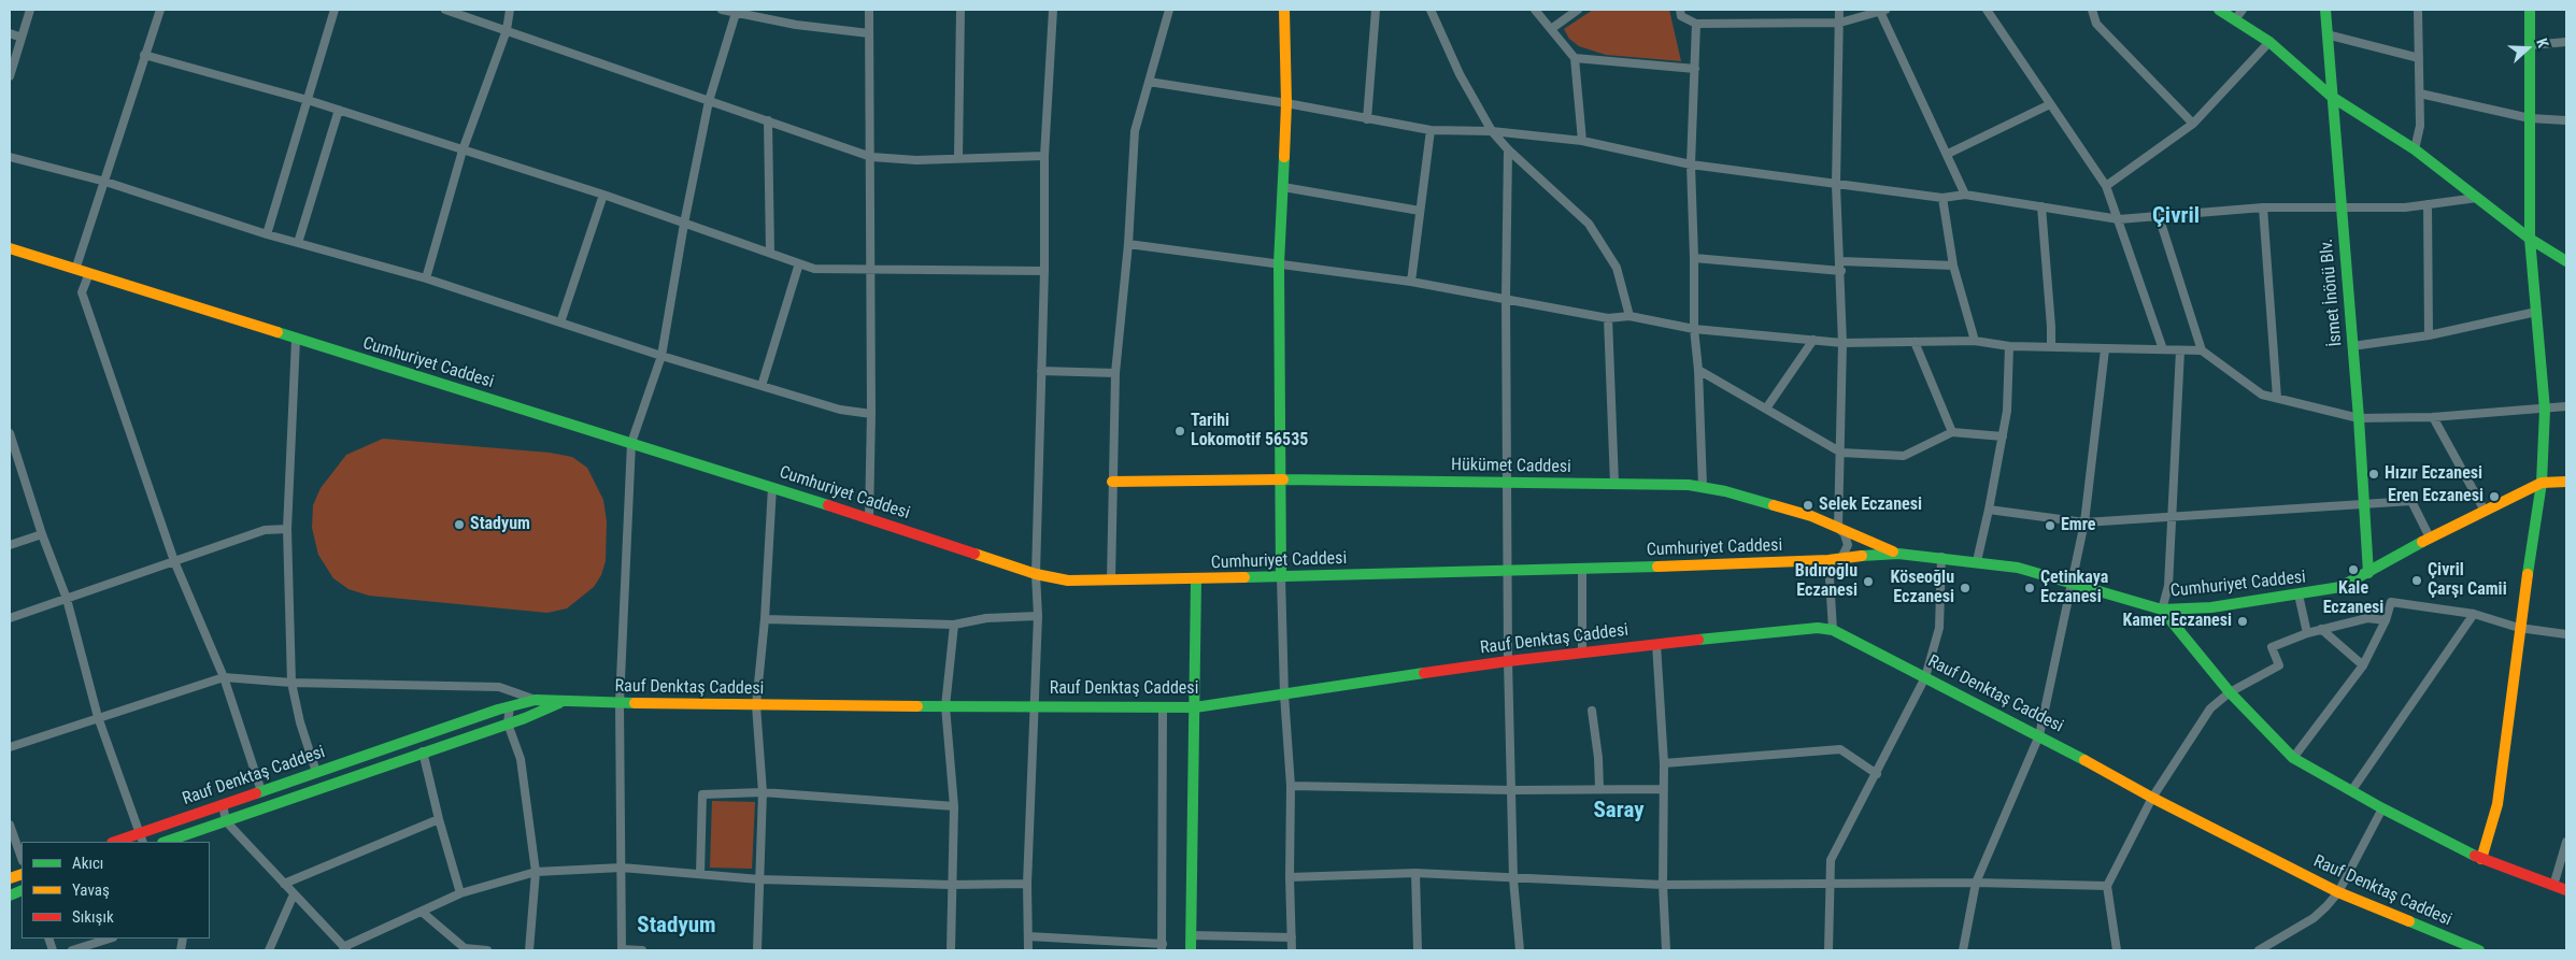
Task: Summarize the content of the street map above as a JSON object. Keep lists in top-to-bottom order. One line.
{"streets":{"street":["İsmet İnönü Blv.","Cumhuriyet Caddesi","Hükümet Caddesi","Rauf Denktaş Caddesi"]},"crossings":[["İsmet İnönü Blv.","Cumhuriyet Caddesi"],["Cumhuriyet Caddesi","Hükümet Caddesi"]],"districts":["Çivril","Saray","Stadyum"],"places":["Tarihi Lokomotif 56535","Hızır Eczanesi","Eren Eczanesi","Selek Eczanesi","Stadyum","Emre","Kale Eczanesi","Çivril Çarşı Camii","Bıdıroğlu Eczanesi","Köseoğlu Eczanesi","Çetinkaya Eczanesi","Kamer Eczanesi"],"legend":["Akıcı","Yavaş","Sıkışık"],"north":"right"}
